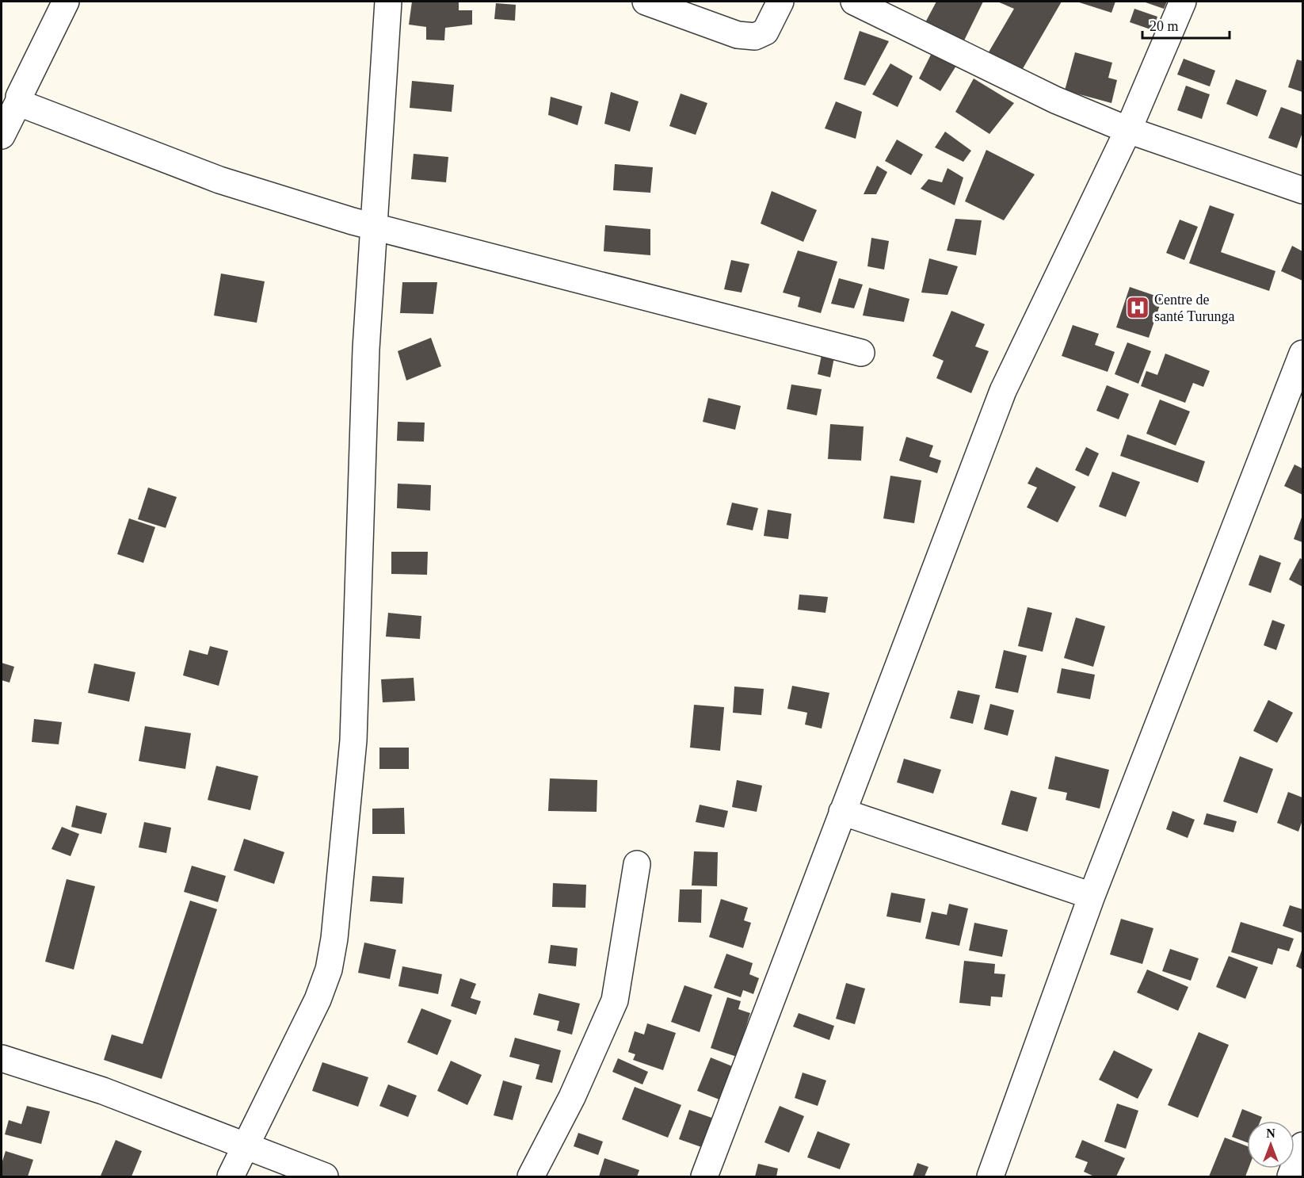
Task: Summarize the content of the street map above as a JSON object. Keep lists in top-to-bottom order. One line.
{"places":{"hospital":["Centre de santé Turunga"]},"scale_bar":"20 m","north":"top"}
